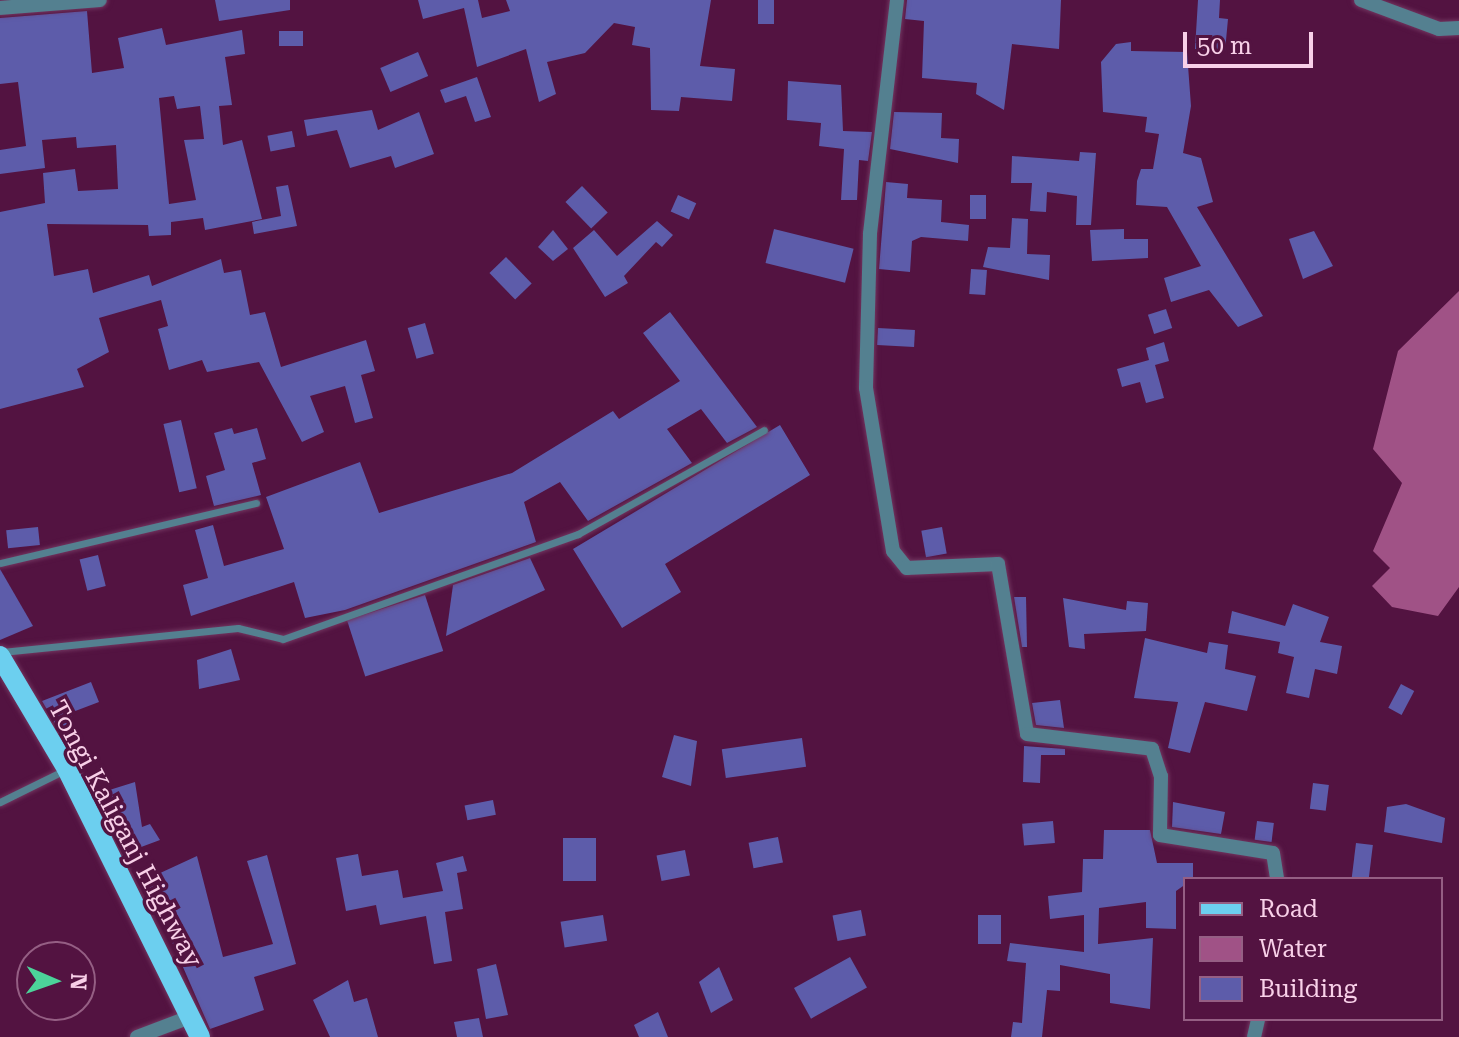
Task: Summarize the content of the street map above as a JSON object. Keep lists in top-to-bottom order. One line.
{"streets":{"main road":["Tongi Kaliganj Highway"]},"legend":["Road","Water","Building"],"scale_bar":"50 m","north":"right"}
